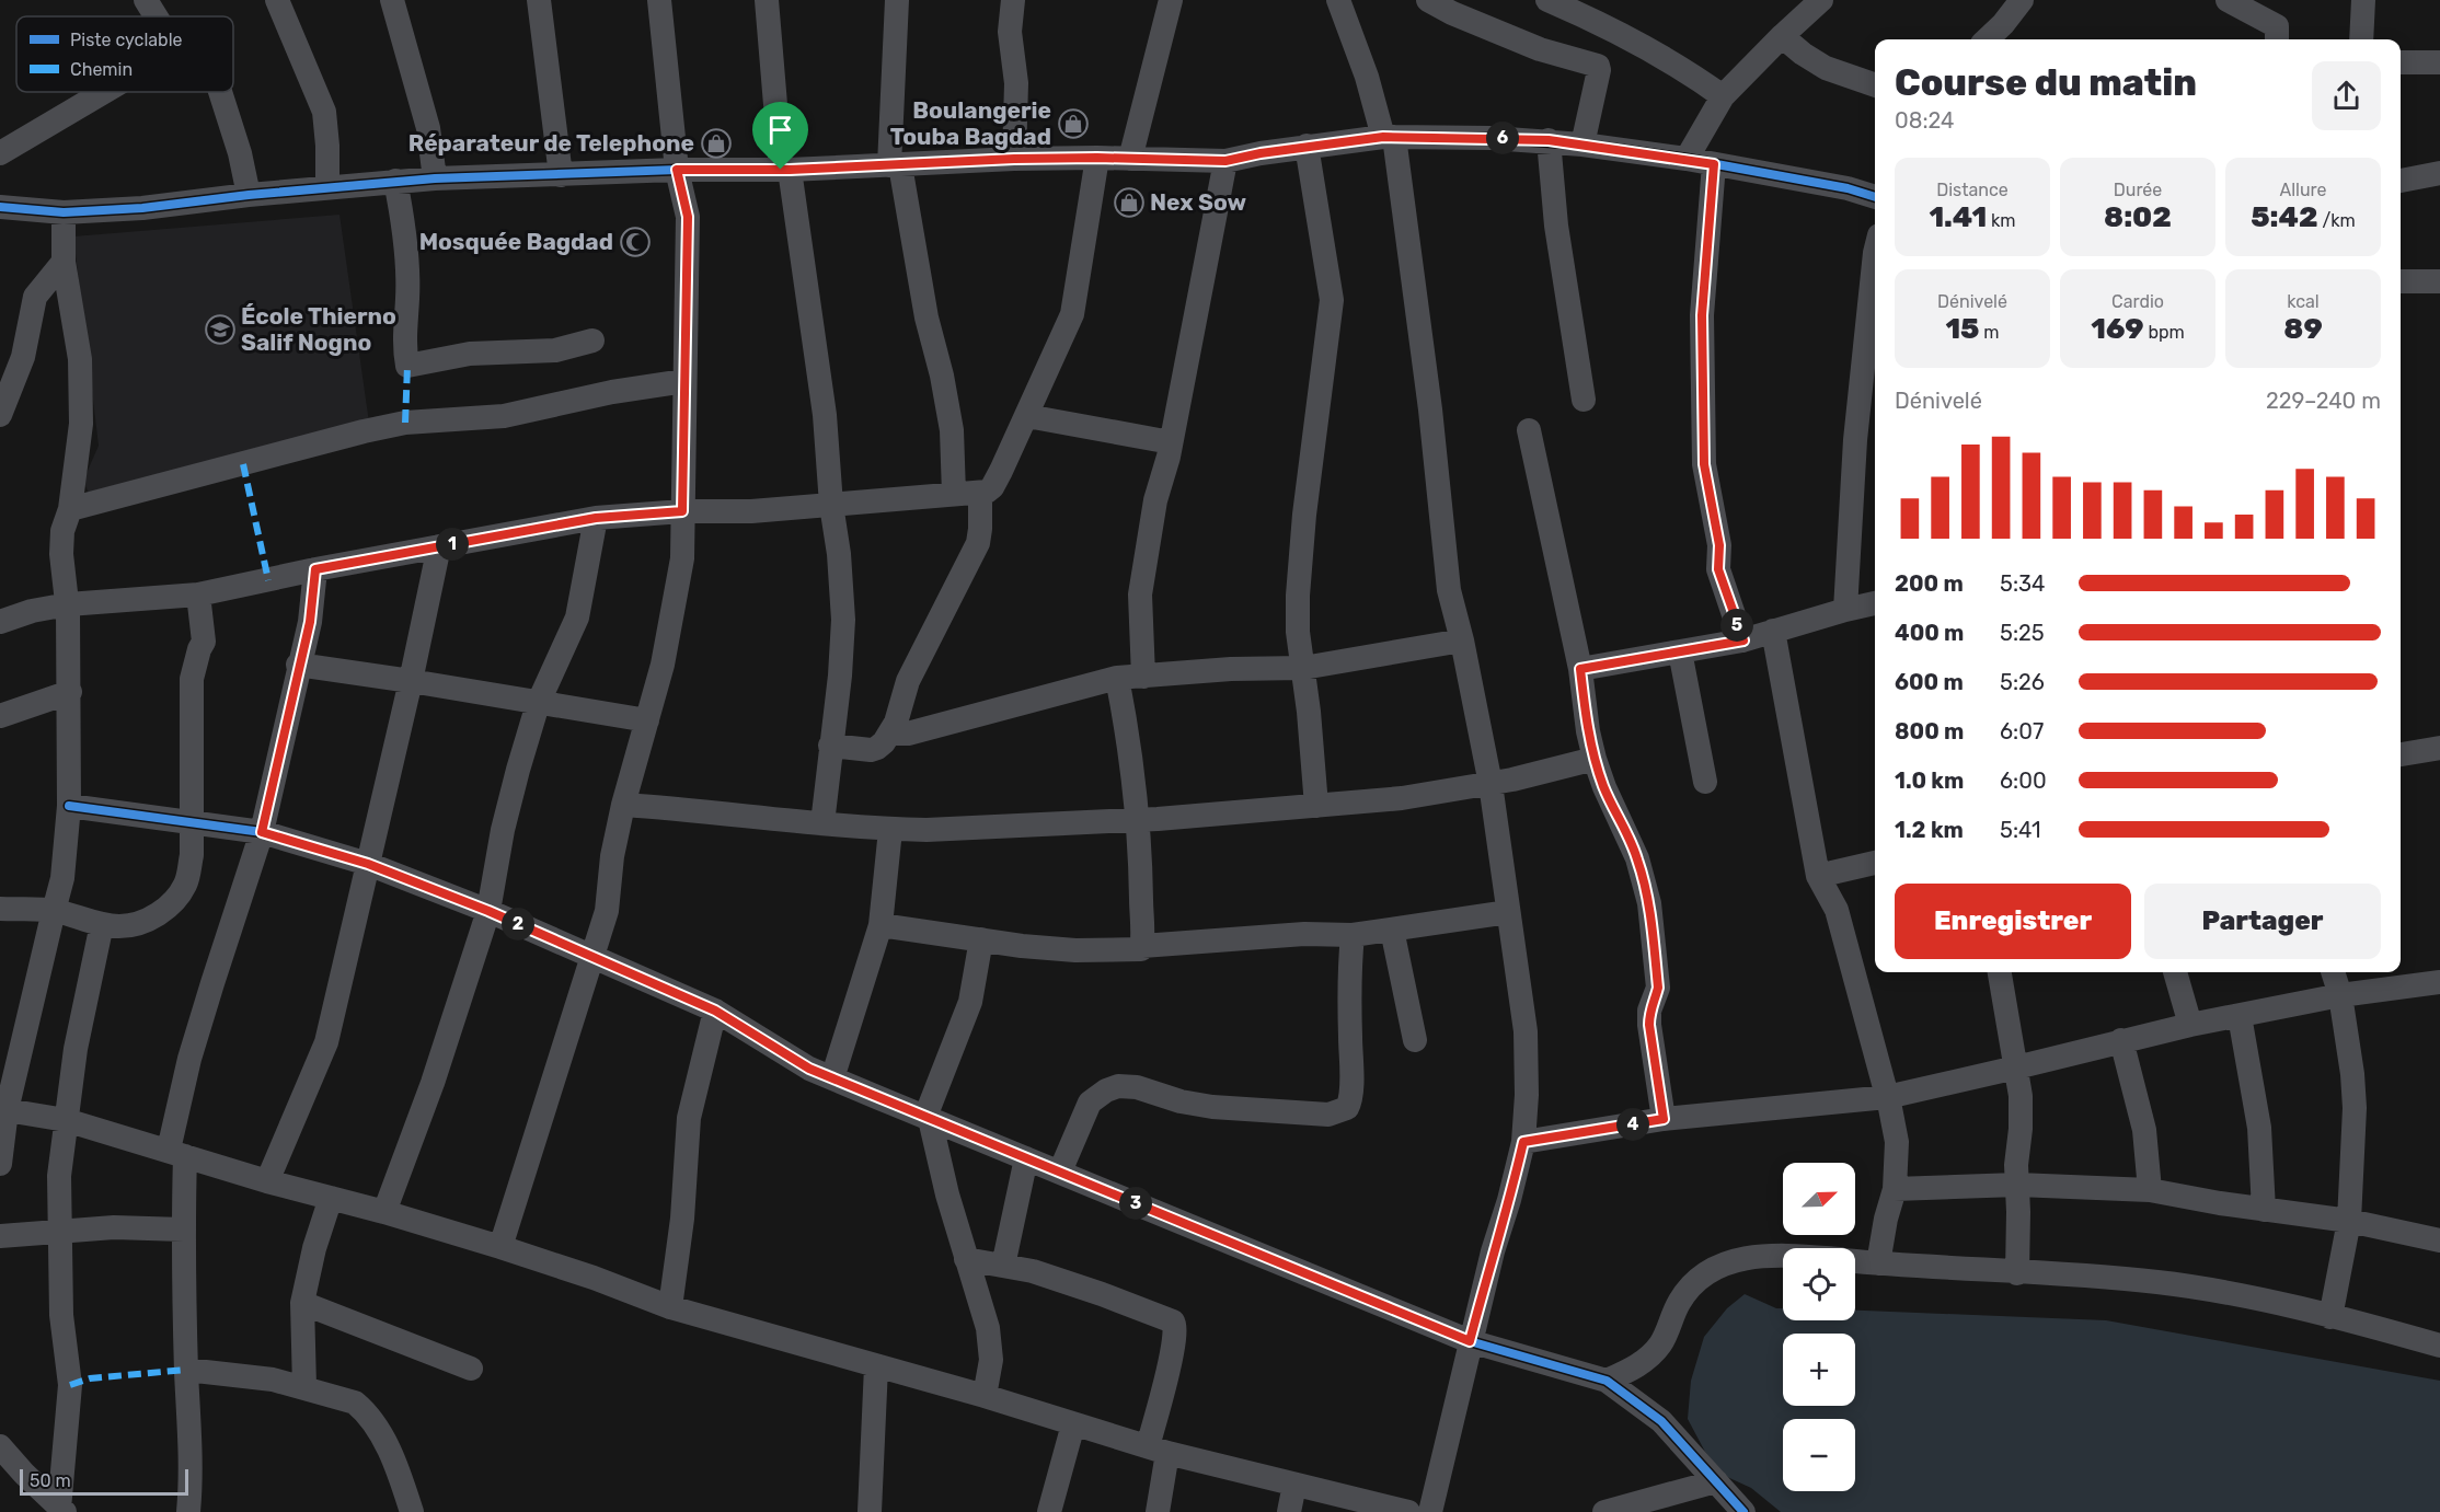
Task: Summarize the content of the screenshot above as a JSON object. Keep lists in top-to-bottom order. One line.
{"places":{"shop":["Boulangerie Touba Bagdad","Réparateur de Telephone","Nex Sow"],"mosque":["Mosquée Bagdad"],"school or university":["École Thierno Salif Nogno"]},"legend":["Piste cyclable","Chemin"],"scale_bar":"50 m","north":"top right","page":{"heading":["Course du matin","08:24"],"pins":["6","1","5","2","4","3"],"stats":[["Distance","1.41 km"],["Durée","8:02"],["Allure","5:42 /km"],["Dénivelé","15 m"],["Cardio","169 bpm"],["kcal","89"]],"chart":["Dénivelé","229–240 m"],"list":[{"name":"200 m","note":"5:34"},{"name":"400 m","note":"5:25"},{"name":"600 m","note":"5:26"},{"name":"800 m","note":"6:07"},{"name":"1.0 km","note":"6:00"},{"name":"1.2 km","note":"5:41"}],"buttons":["Enregistrer","Partager"],"map_buttons":["+","−"],"scale":"50 m"}}
